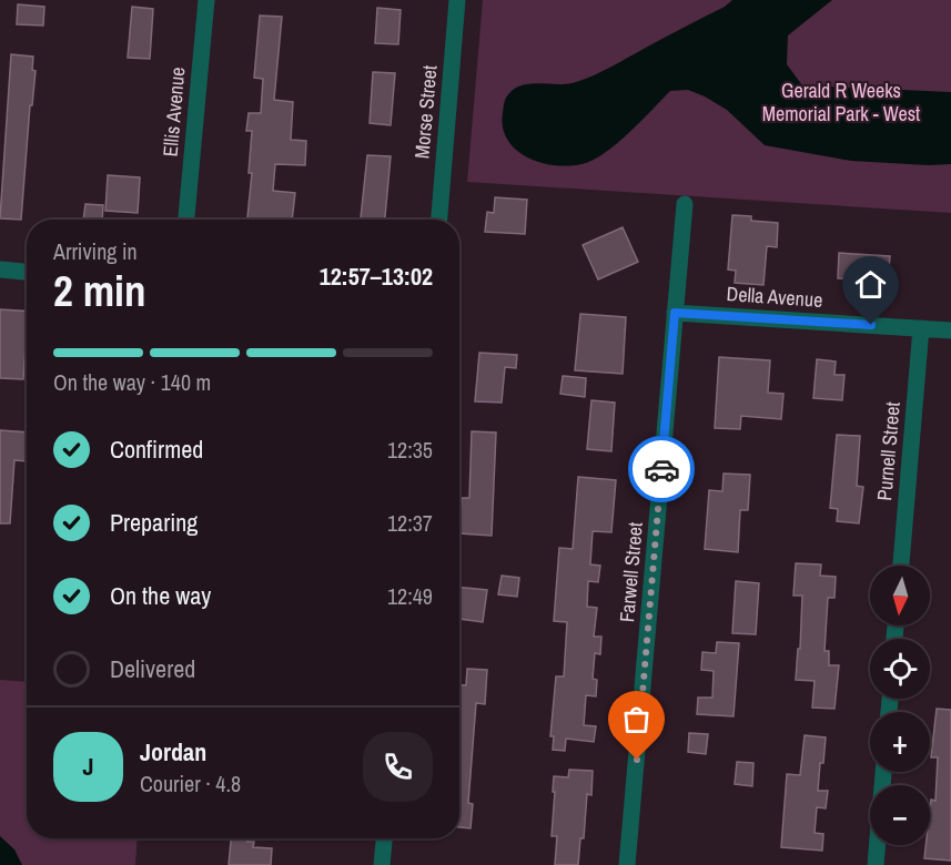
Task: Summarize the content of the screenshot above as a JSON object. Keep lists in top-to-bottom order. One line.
{"streets":{"street":["Ellis Avenue","Morse Street","Della Avenue","Purnell Street","Farwell Street"]},"crossings":[["Della Avenue","Purnell Street"],["Della Avenue","Farwell Street"]],"parks":["Gerald R Weeks Memorial Park - West"],"north":"bottom","page":{"heading":["2 min","Arriving in","12:57–13:02"],"panel":["Jordan","Courier · 4.8"],"bar":"On the way · 140 m","list":[["Confirmed","12:35"],["Preparing","12:37"],["On the way","12:49"],"Delivered"],"map_buttons":["+","−"],"round":"J"}}
